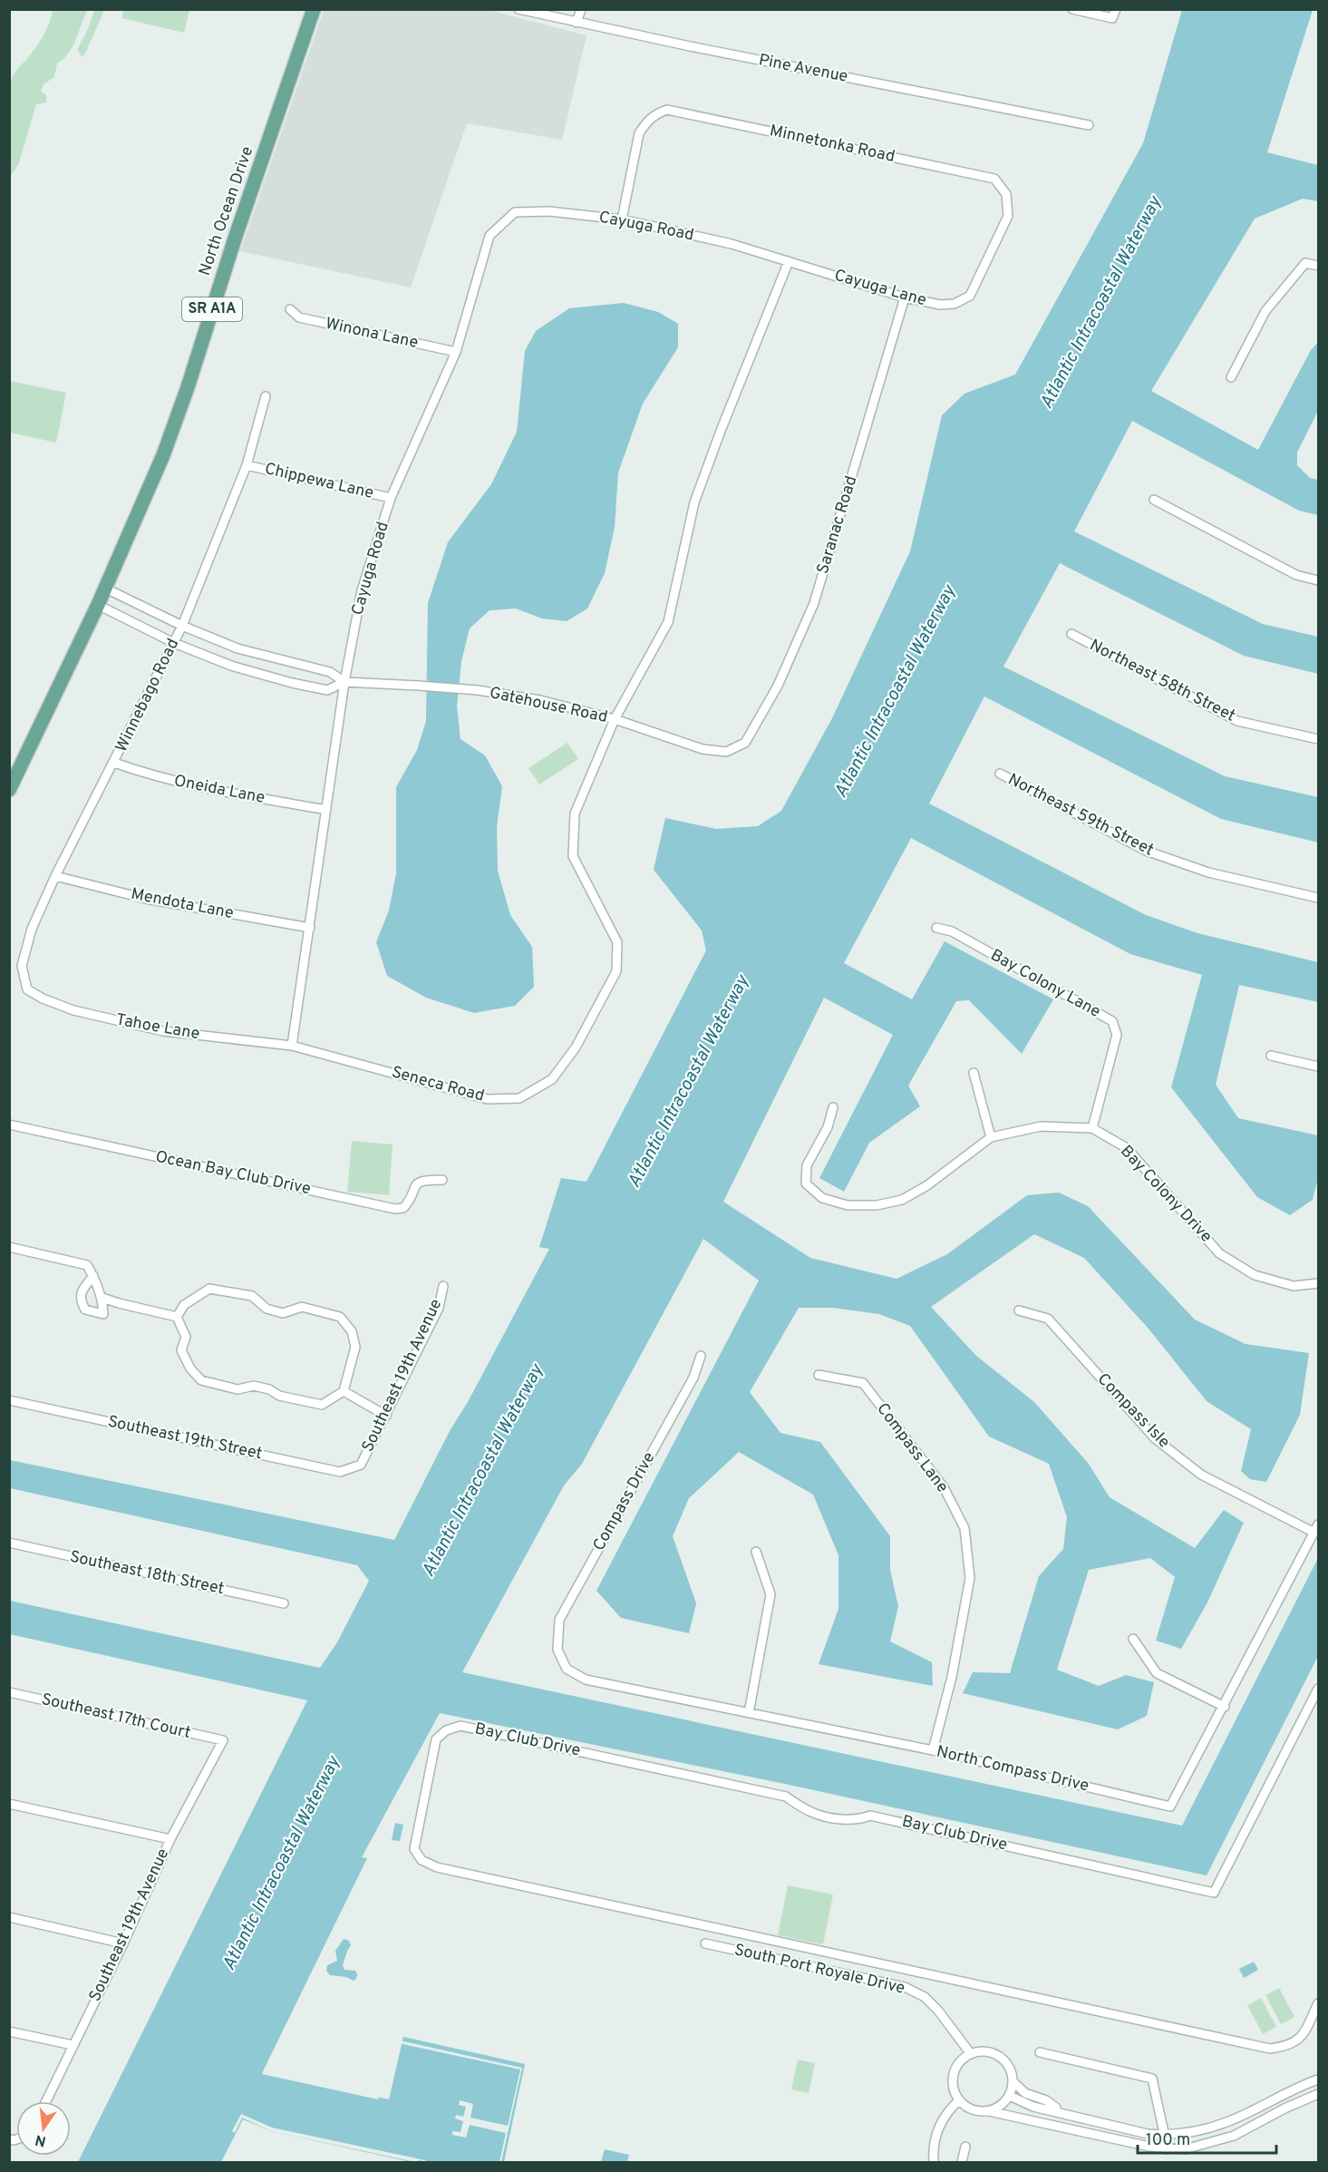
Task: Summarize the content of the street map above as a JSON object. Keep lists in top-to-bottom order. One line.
{"streets":{"main road":["North Ocean Drive","SR A1A"],"street":["Pine Avenue","Minnetonka Road","Cayuga Road","Cayuga Lane","Winona Lane","Chippewa Lane","Saranac Road","Northeast 58th Street","Winnebago Road","Gatehouse Road","Oneida Lane","Northeast 59th Street","Mendota Lane","Bay Colony Lane","Tahoe Lane","Seneca Road","Ocean Bay Club Drive","Bay Colony Drive","Southeast 19th Avenue","Compass Isle","Southeast 19th Street","Compass Lane","Compass Drive","Southeast 18th Street","Southeast 17th Court","Bay Club Drive","North Compass Drive","South Port Royale Drive"]},"crossings":[["Minnetonka Road","Cayuga Road"],["Minnetonka Road","Cayuga Lane"],["North Ocean Drive","SR A1A"],["North Ocean Drive","Gatehouse Road"],["Cayuga Road","Cayuga Lane"],["Cayuga Road","Winona Lane"],["Cayuga Road","Chippewa Lane"],["Cayuga Road","Gatehouse Road"],["Cayuga Lane","Saranac Road"],["SR A1A","Gatehouse Road"],["Chippewa Lane","Winnebago Road"],["Saranac Road","Gatehouse Road"],["Winnebago Road","Gatehouse Road"],["Winnebago Road","Oneida Lane"],["Winnebago Road","Mendota Lane"],["Winnebago Road","Tahoe Lane"],["Gatehouse Road","Seneca Road"],["Bay Colony Lane","Bay Colony Drive"],["Tahoe Lane","Seneca Road"],["Southeast 19th Avenue","Southeast 19th Street"],["Southeast 19th Avenue","Southeast 17th Court"],["Compass Isle","North Compass Drive"],["Compass Lane","North Compass Drive"],["Compass Drive","North Compass Drive"]],"water":["Atlantic Intracoastal Waterway"],"scale_bar":"100 m","north":"bottom"}
